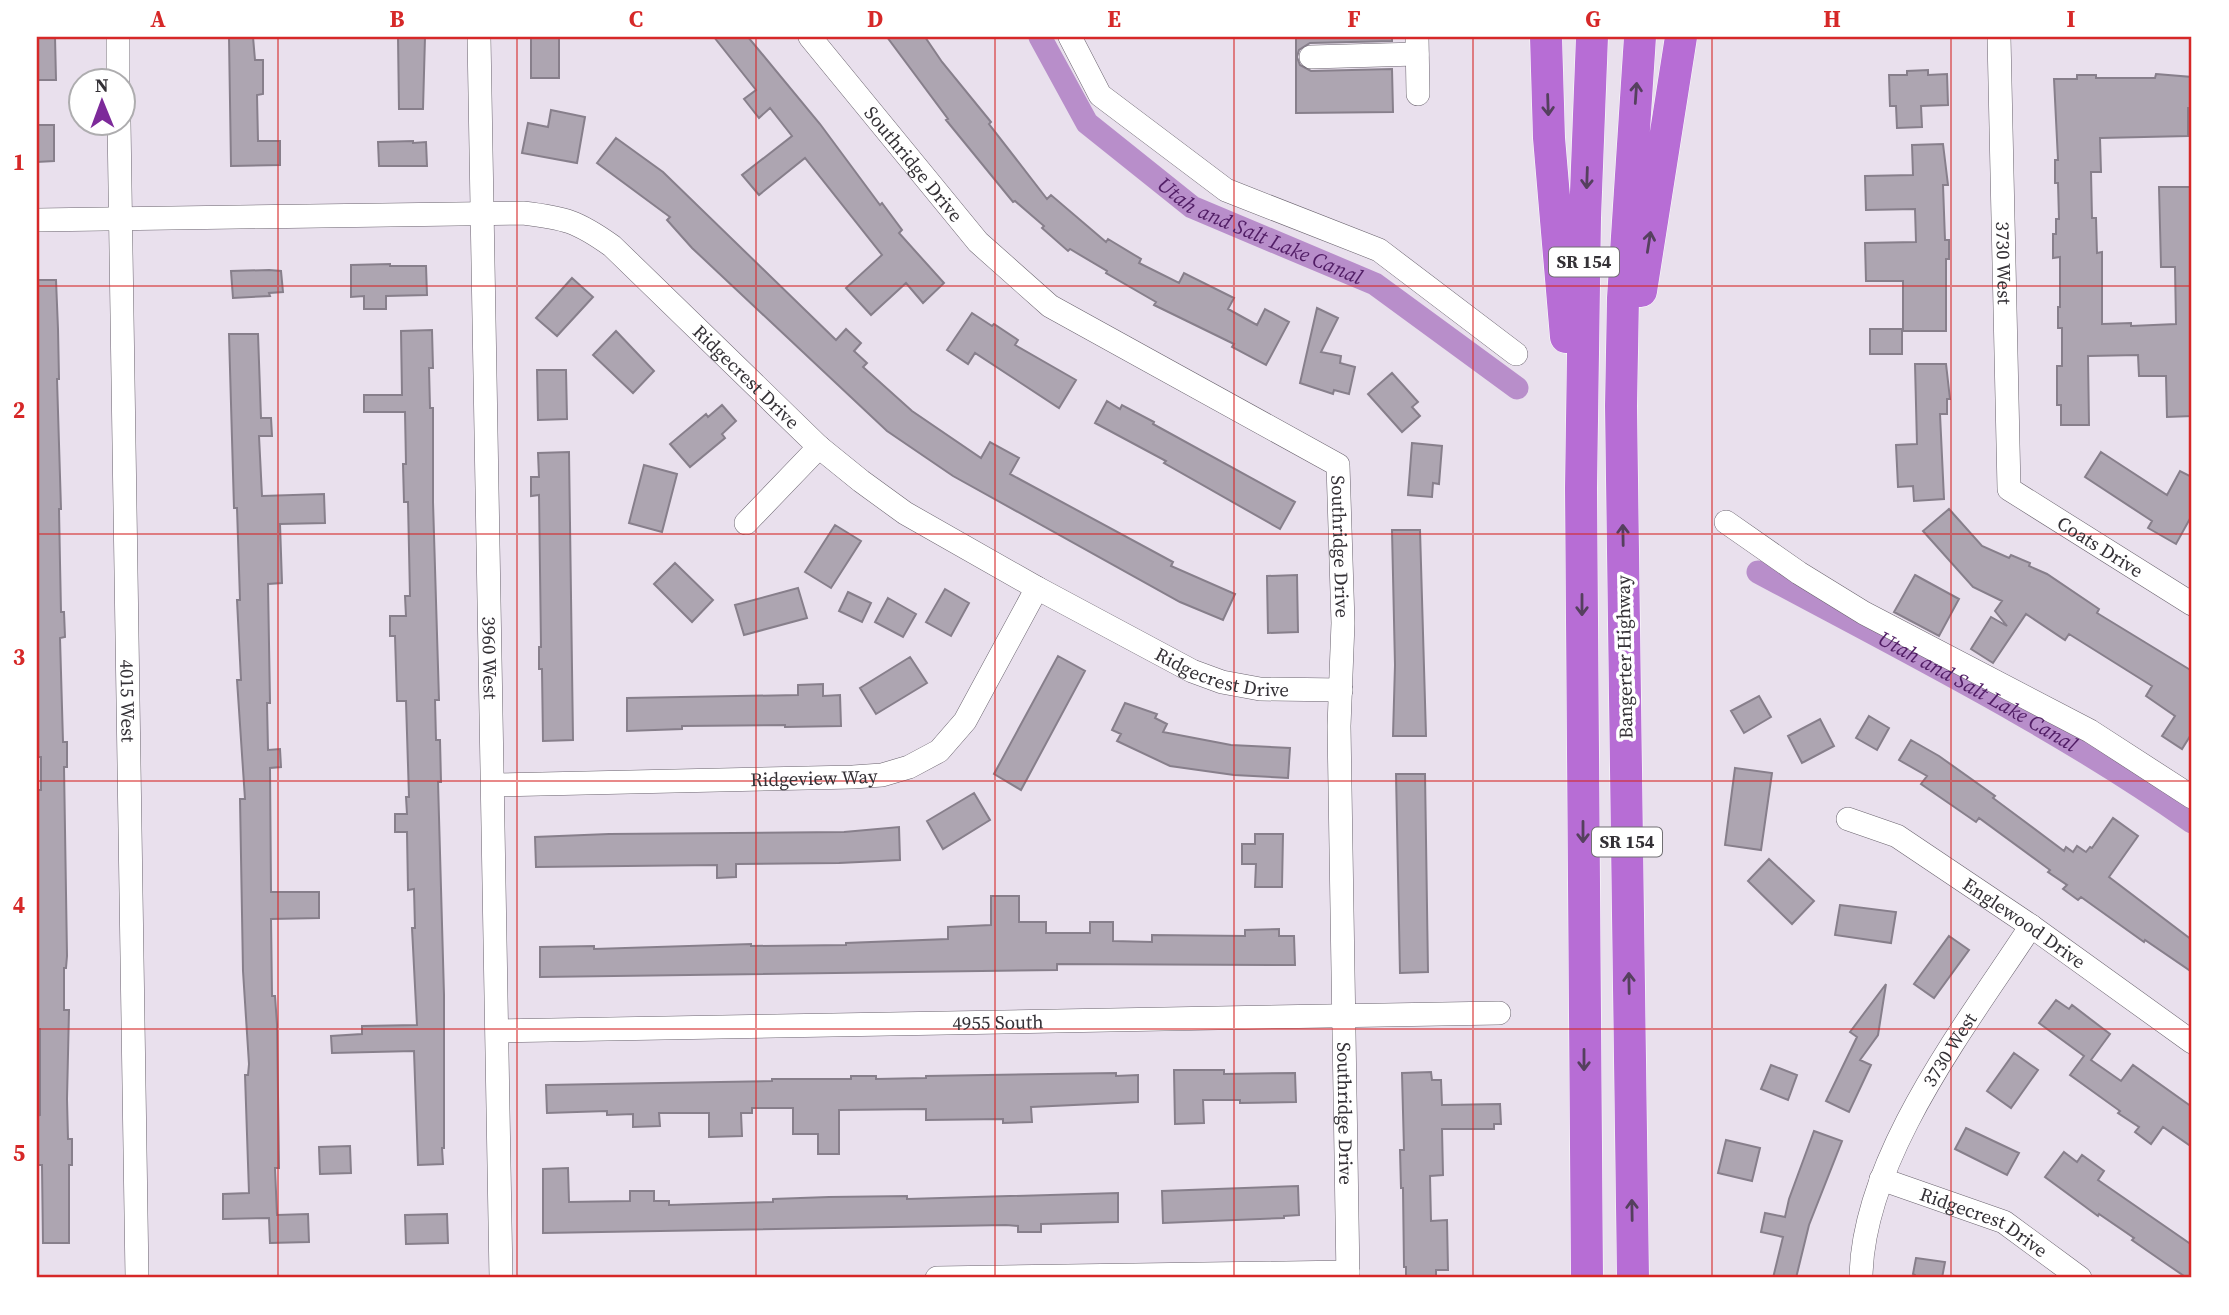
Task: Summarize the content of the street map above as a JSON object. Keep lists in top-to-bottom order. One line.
{"streets":{"highway":["SR 154","Bangerter Highway"],"street":["Southridge Drive","3730 West","Ridgecrest Drive","Coats Drive","3960 West","4015 West","Ridgeview Way","Englewood Drive","4955 South"]},"crossings":[["Southridge Drive","Ridgecrest Drive"],["Southridge Drive","4955 South"],["3730 West","Ridgecrest Drive"],["3730 West","Coats Drive"],["3730 West","Englewood Drive"],["Ridgecrest Drive","3960 West"],["Ridgecrest Drive","4015 West"],["Ridgecrest Drive","Ridgeview Way"],["3960 West","Ridgeview Way"],["3960 West","4955 South"]],"water":["Utah and Salt Lake Canal"],"north":"top","grid":{"columns":["A","B","C","D","E","F","G","H","I"],"rows":["1","2","3","4","5"]}}
